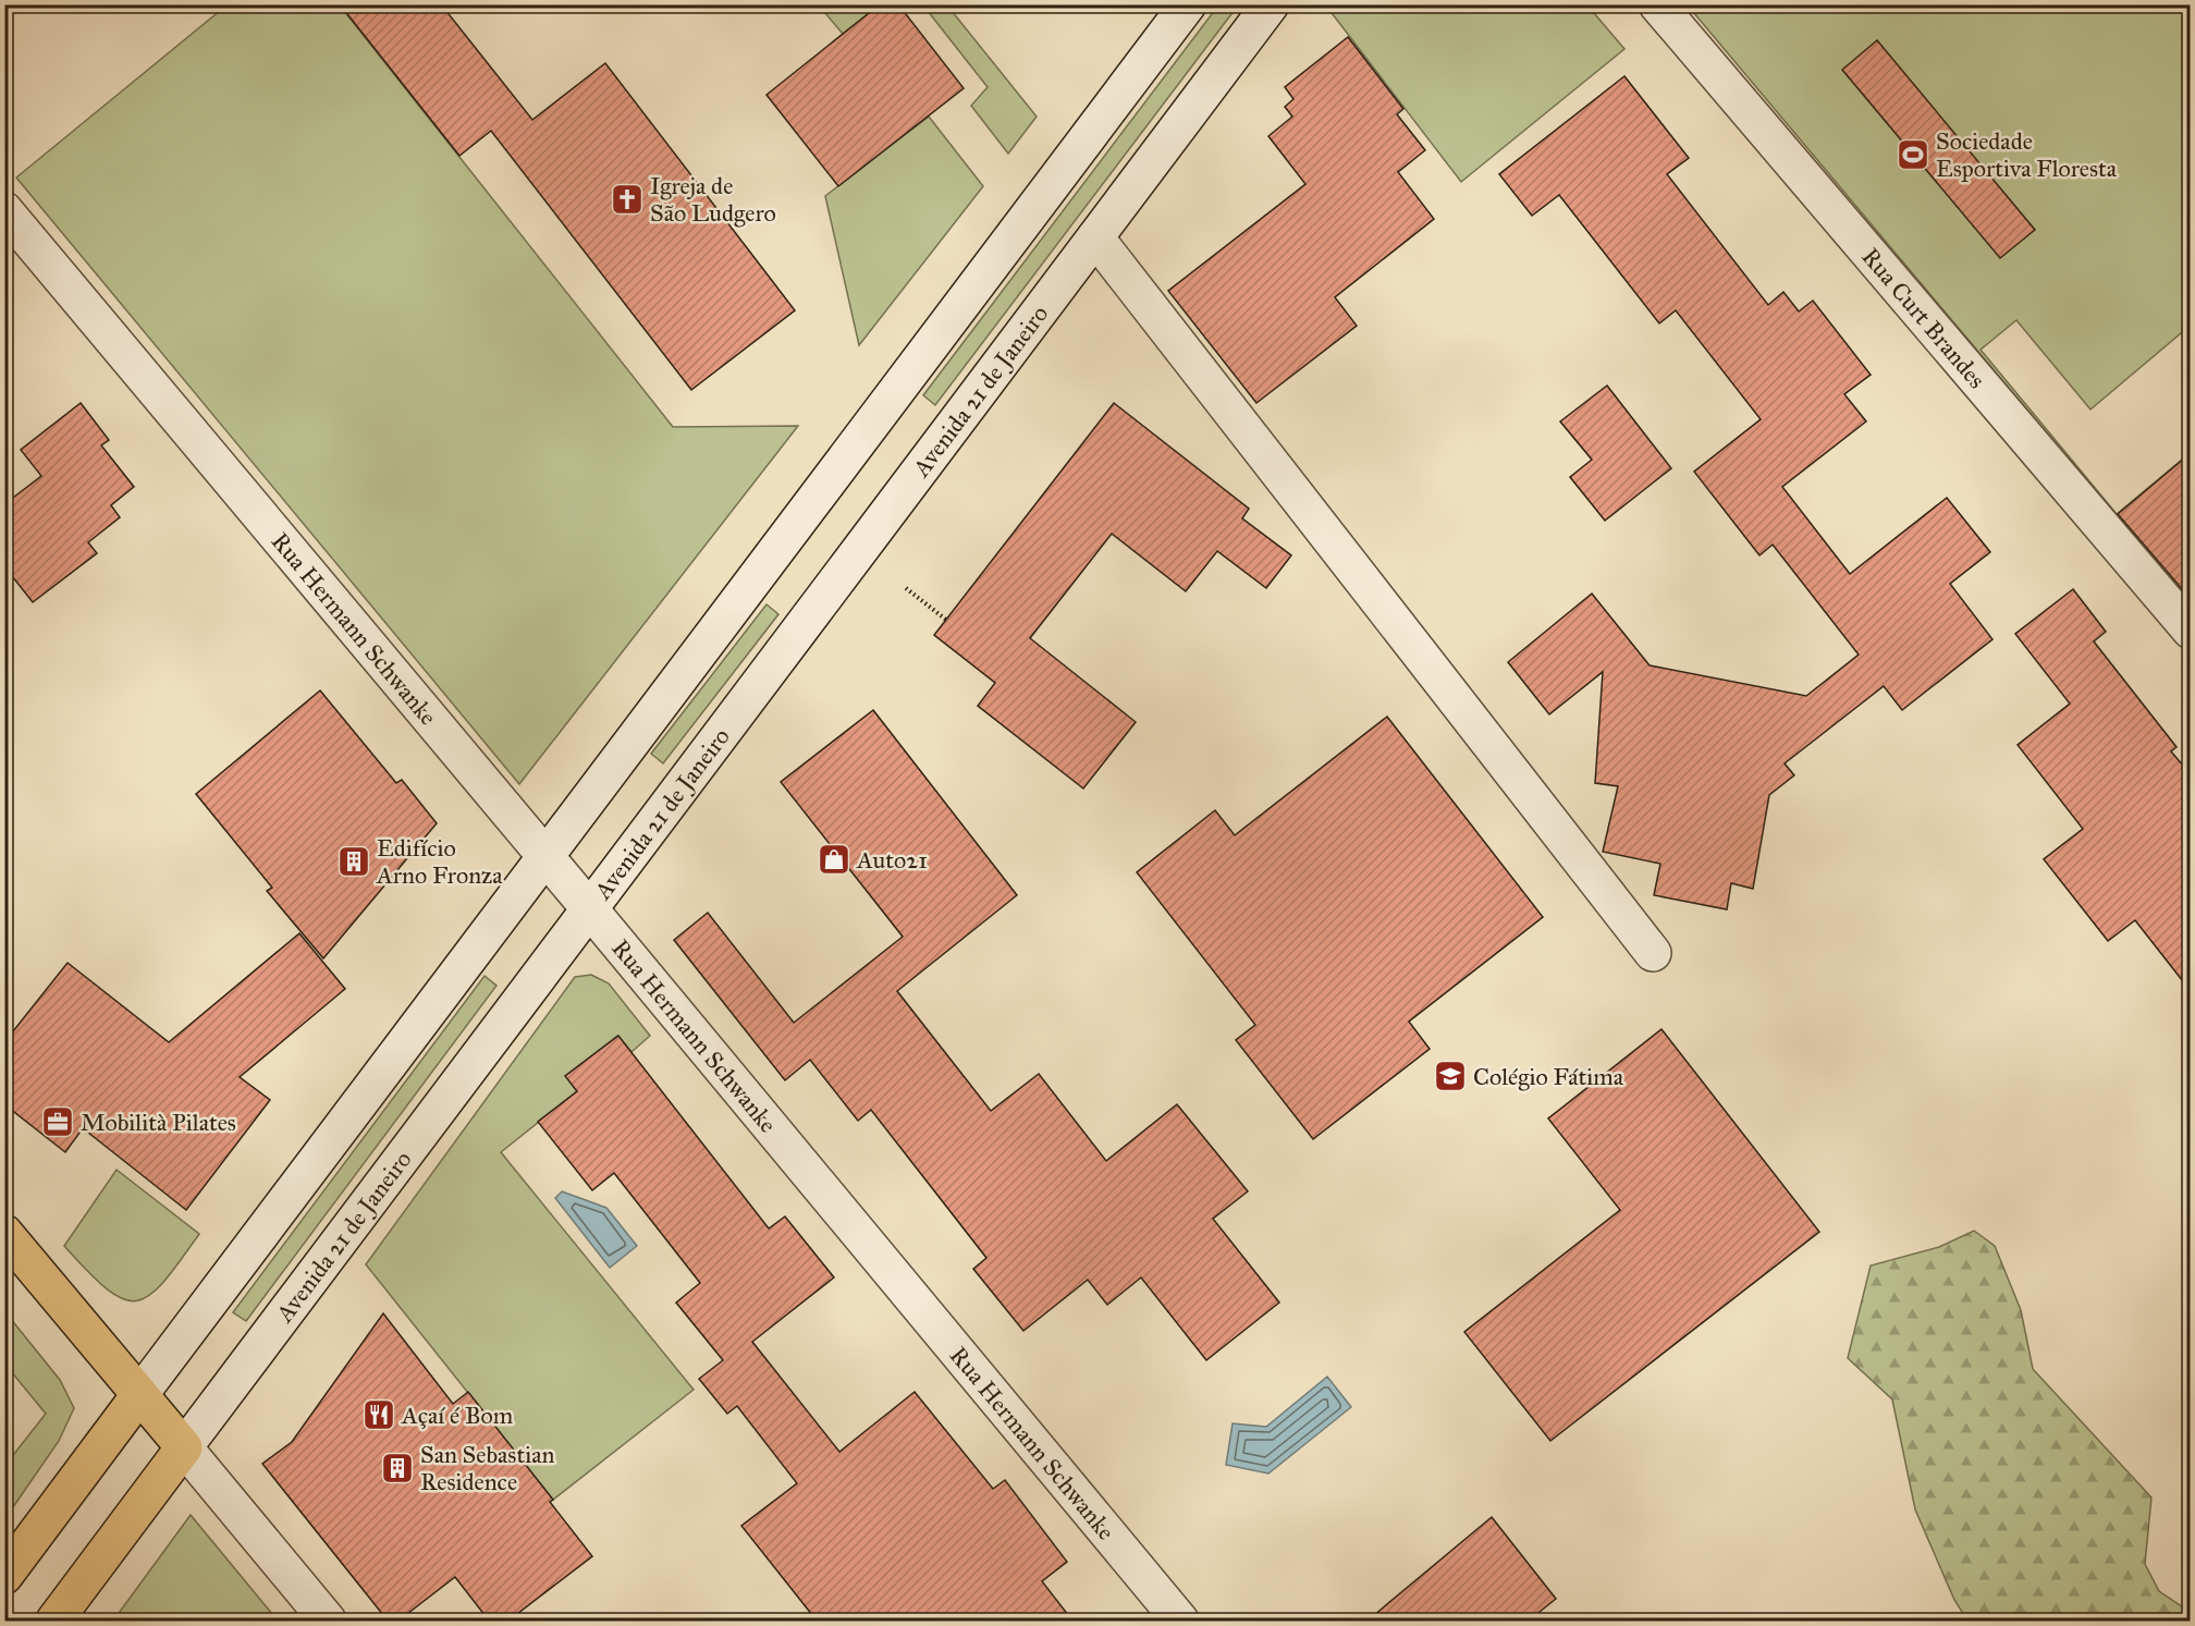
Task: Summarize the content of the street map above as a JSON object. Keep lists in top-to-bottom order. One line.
{"streets":{"main road":["Avenida 21 de Janeiro"],"street":["Rua Curt Brandes","Rua Hermann Schwanke"]},"crossings":[["Avenida 21 de Janeiro","Rua Hermann Schwanke"]],"places":{"sports":["Sociedade Esportiva Floresta"],"church":["Igreja de São Ludgero"],"shop":["Auto21"],"building":["Edifício Arno Fronza","San Sebastian Residence"],"school or university":["Colégio Fátima"],"office":["Mobilità Pilates"],"restaurant":["Açaí é Bom"]}}
